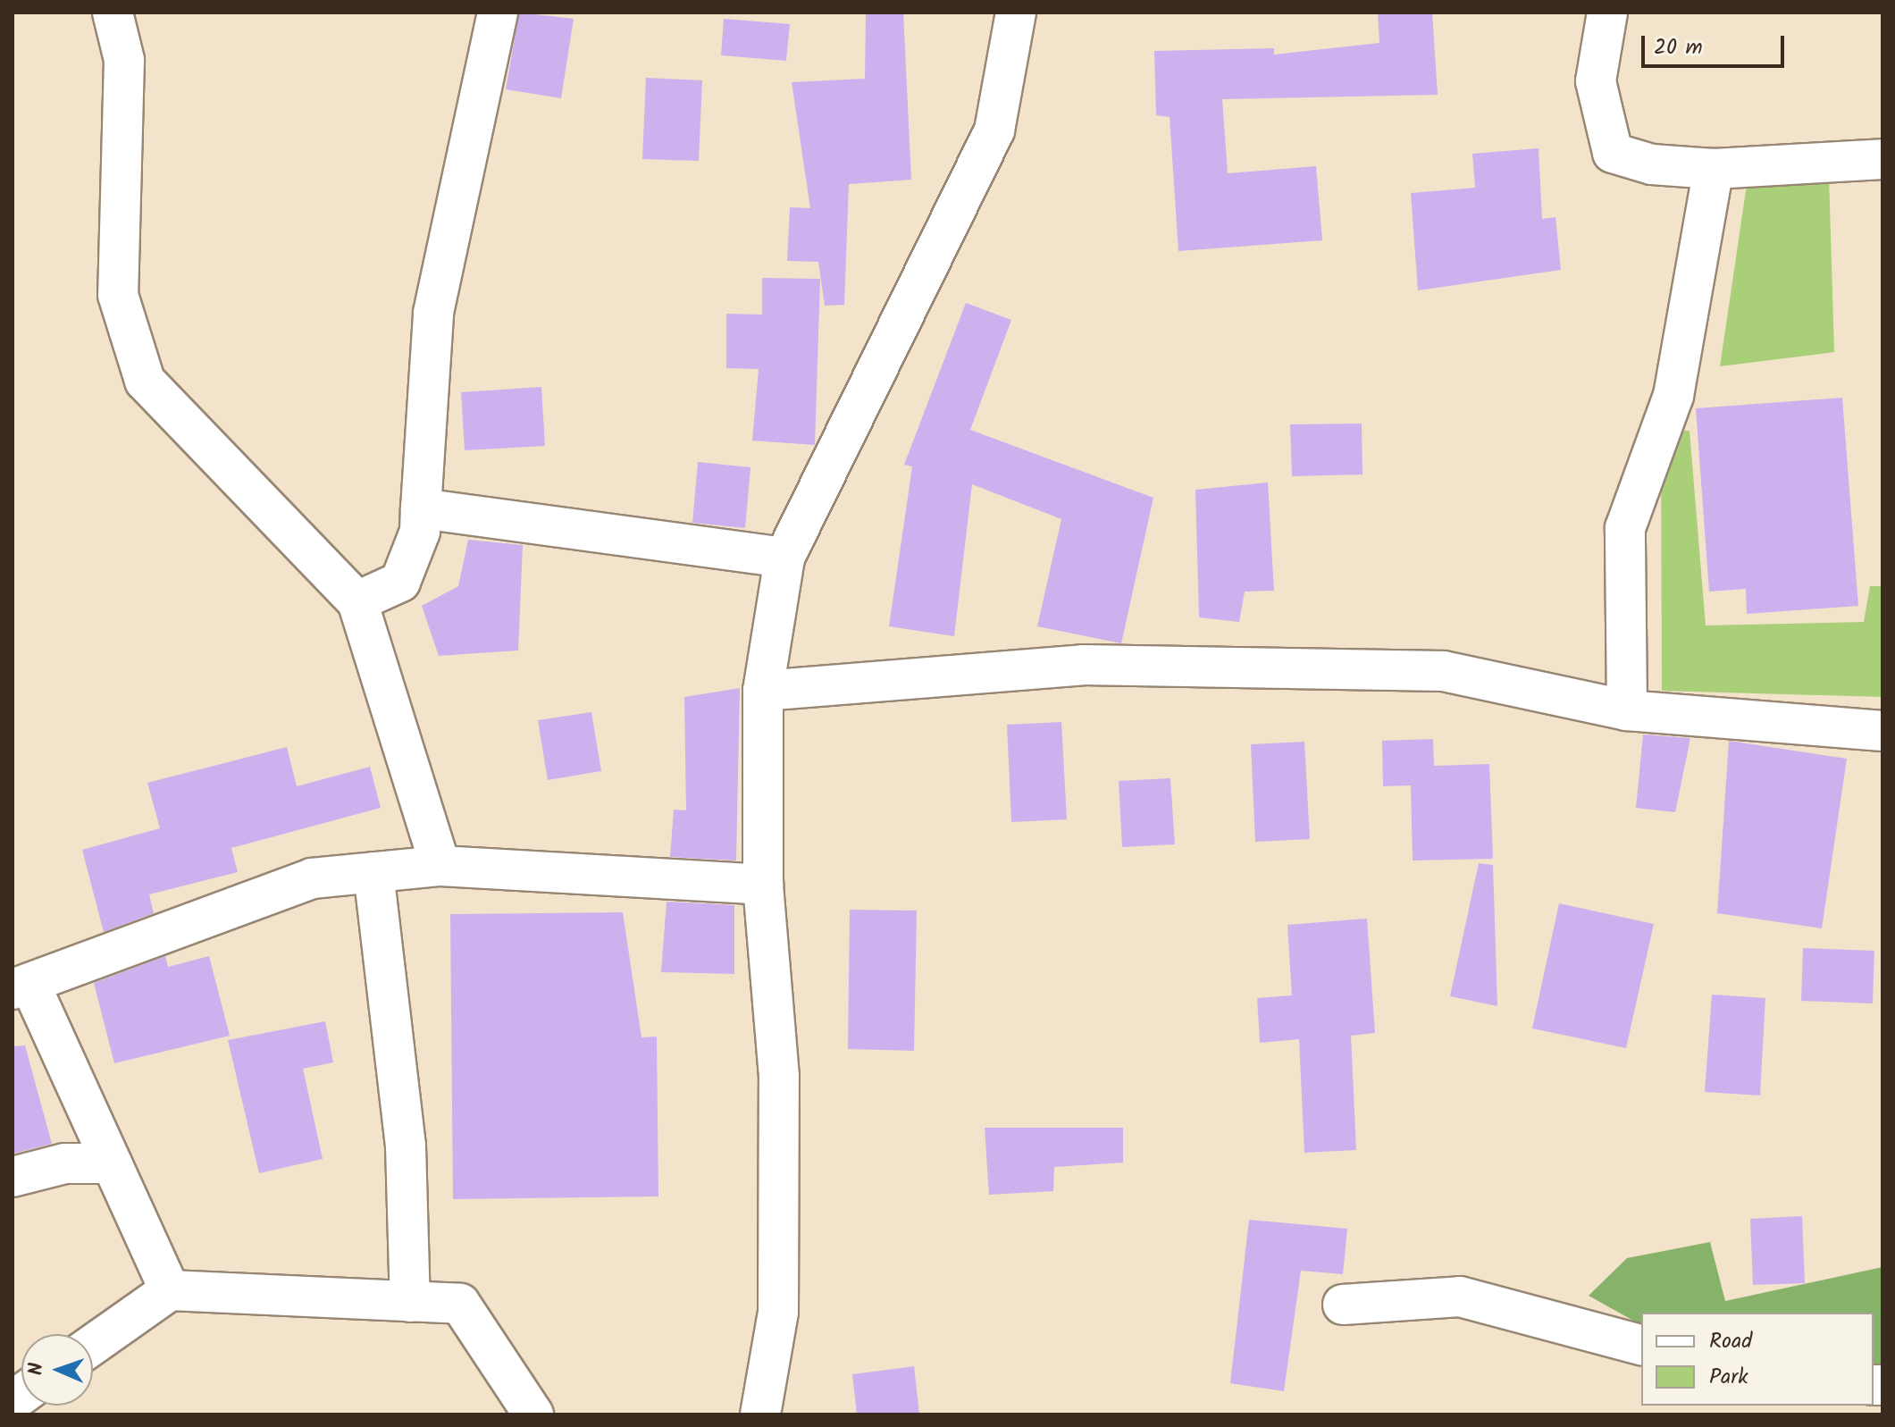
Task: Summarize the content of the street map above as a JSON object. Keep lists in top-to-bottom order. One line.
{"legend":["Road","Park"],"scale_bar":"20 m","north":"left"}
